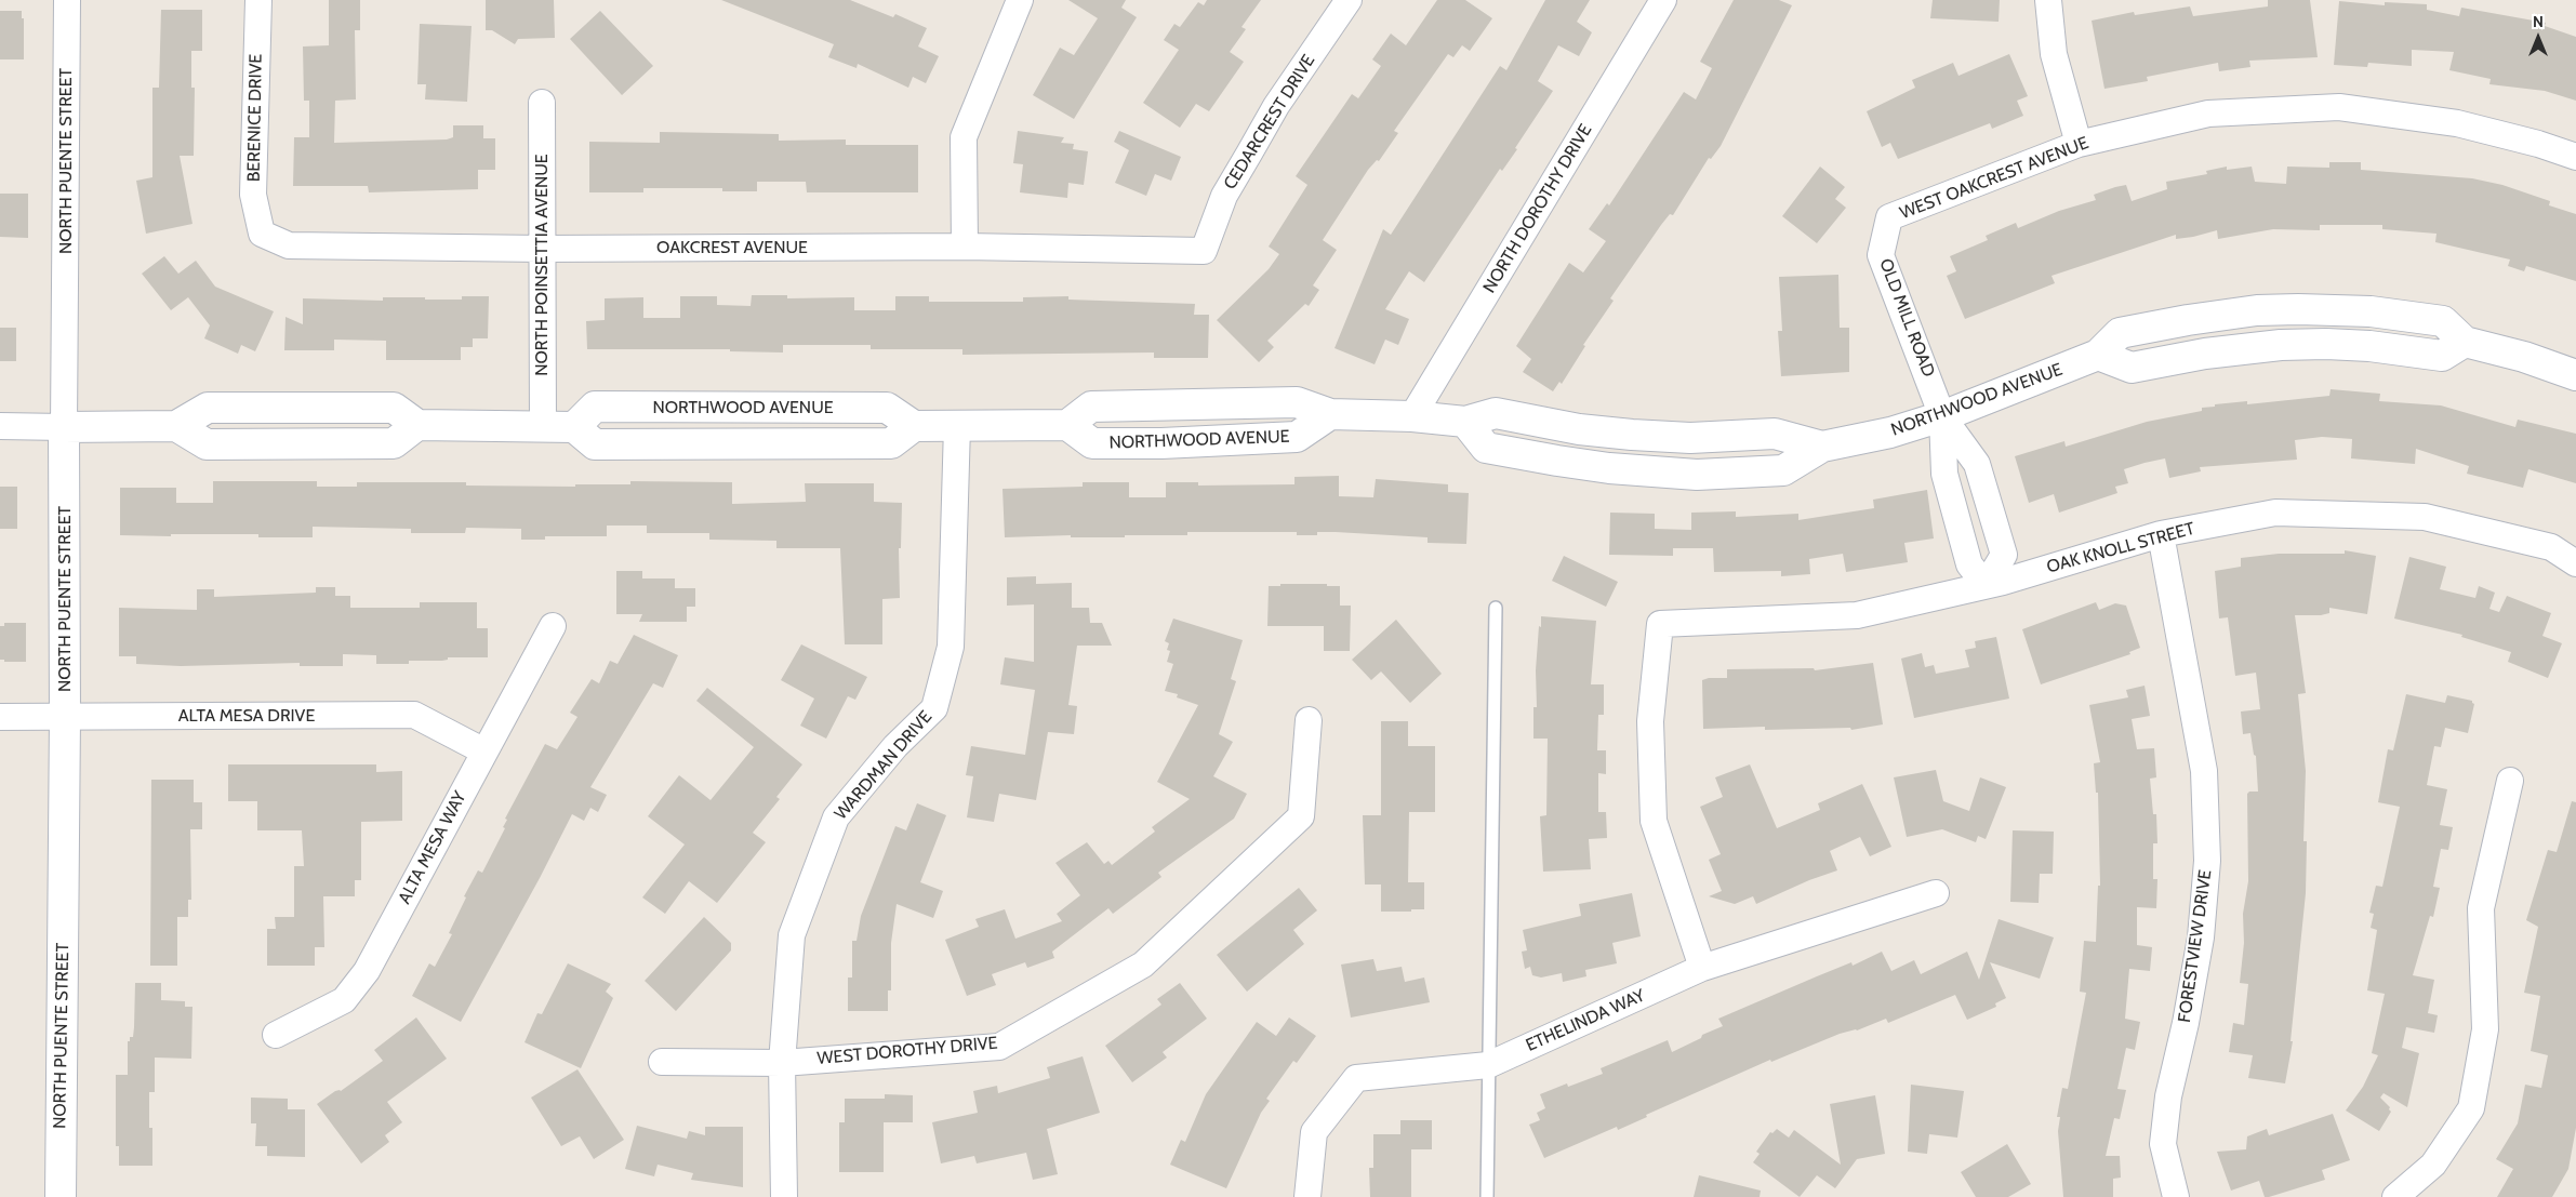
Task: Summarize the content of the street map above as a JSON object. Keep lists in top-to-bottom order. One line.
{"streets":{"street":["BERENICE DRIVE","CEDARCREST DRIVE","NORTH PUENTE STREET","WEST OAKCREST AVENUE","NORTH DOROTHY DRIVE","OAKCREST AVENUE","NORTH POINSETTIA AVENUE","OLD MILL ROAD","NORTHWOOD AVENUE","OAK KNOLL STREET","ALTA MESA DRIVE","WARDMAN DRIVE","ALTA MESA WAY","FORESTVIEW DRIVE","ETHELINDA WAY","WEST DOROTHY DRIVE"]},"crossings":[["BERENICE DRIVE","OAKCREST AVENUE"],["CEDARCREST DRIVE","OAKCREST AVENUE"],["NORTH PUENTE STREET","NORTHWOOD AVENUE"],["NORTH PUENTE STREET","ALTA MESA DRIVE"],["WEST OAKCREST AVENUE","OLD MILL ROAD"],["NORTH DOROTHY DRIVE","NORTHWOOD AVENUE"],["OAKCREST AVENUE","NORTH POINSETTIA AVENUE"],["NORTH POINSETTIA AVENUE","NORTHWOOD AVENUE"],["OLD MILL ROAD","NORTHWOOD AVENUE"],["OLD MILL ROAD","OAK KNOLL STREET"],["NORTHWOOD AVENUE","WARDMAN DRIVE"],["OAK KNOLL STREET","FORESTVIEW DRIVE"],["OAK KNOLL STREET","ETHELINDA WAY"],["ALTA MESA DRIVE","ALTA MESA WAY"],["WARDMAN DRIVE","WEST DOROTHY DRIVE"]],"north":"top"}
